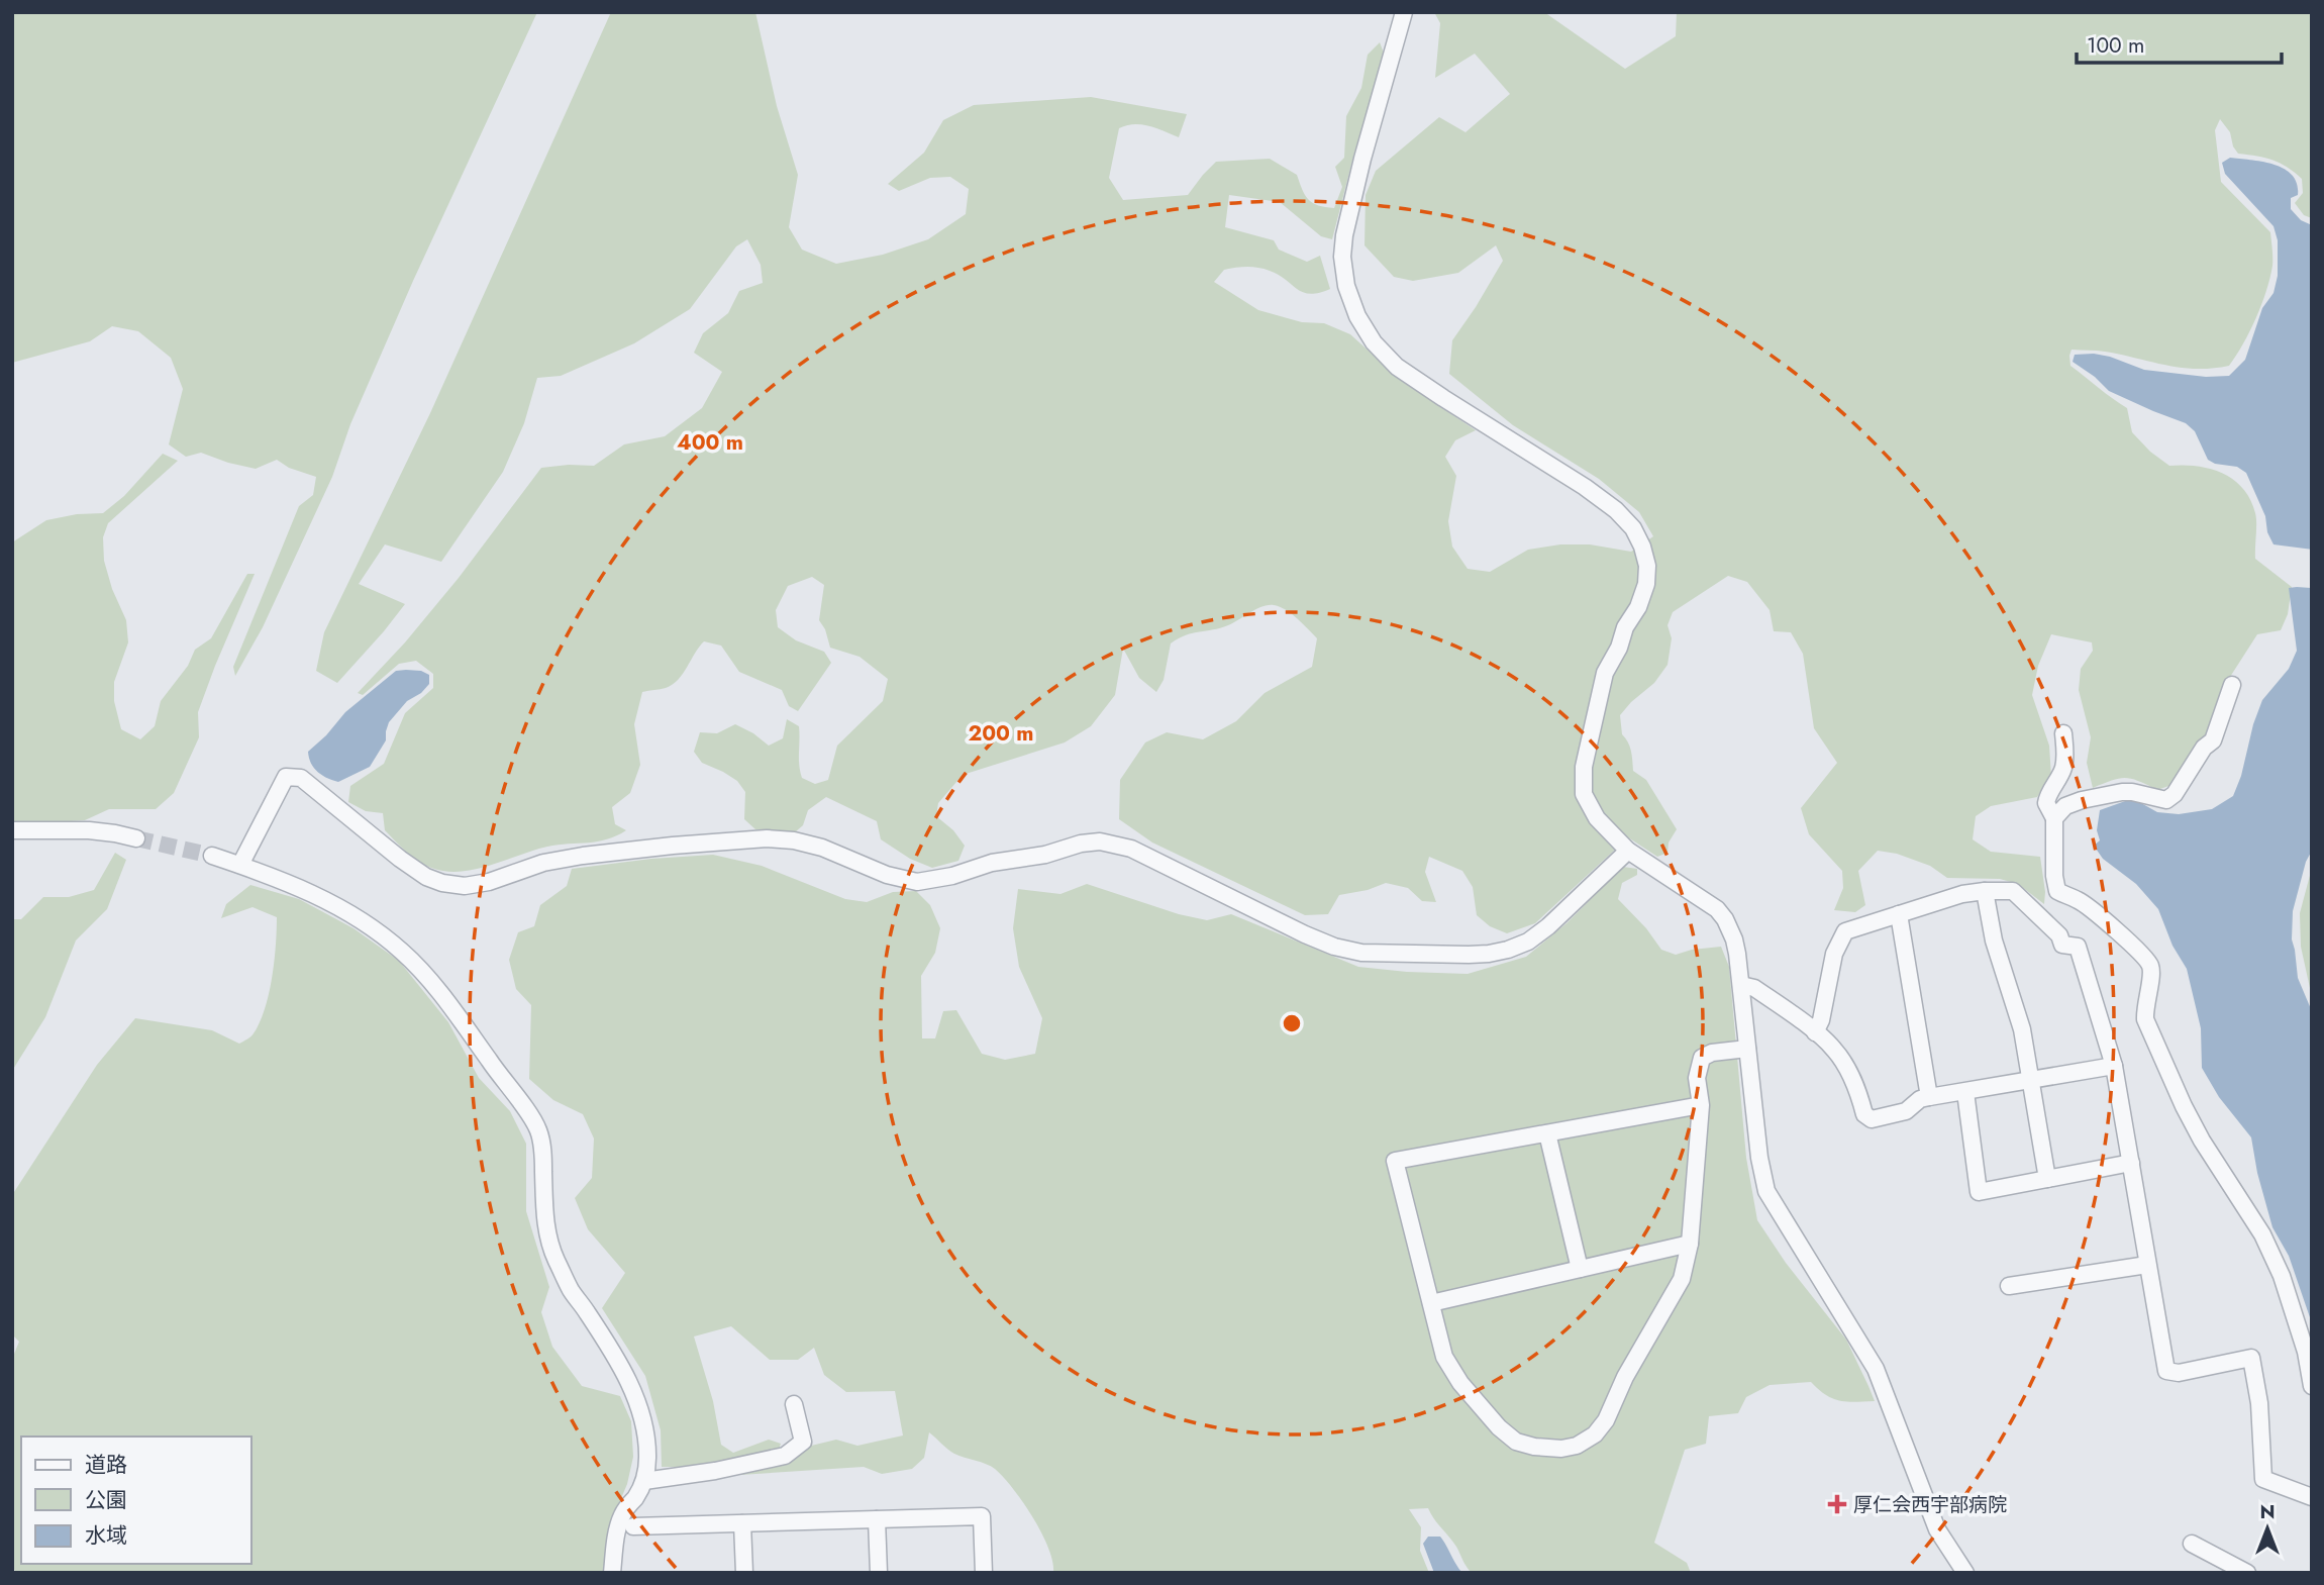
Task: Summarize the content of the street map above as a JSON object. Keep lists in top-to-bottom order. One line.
{"places":{"health":["厚仁会西宇部病院"]},"legend":["道路","公園","水域"],"scale_bar":"100 m","north":"top","rings":["400 m","200 m"]}
